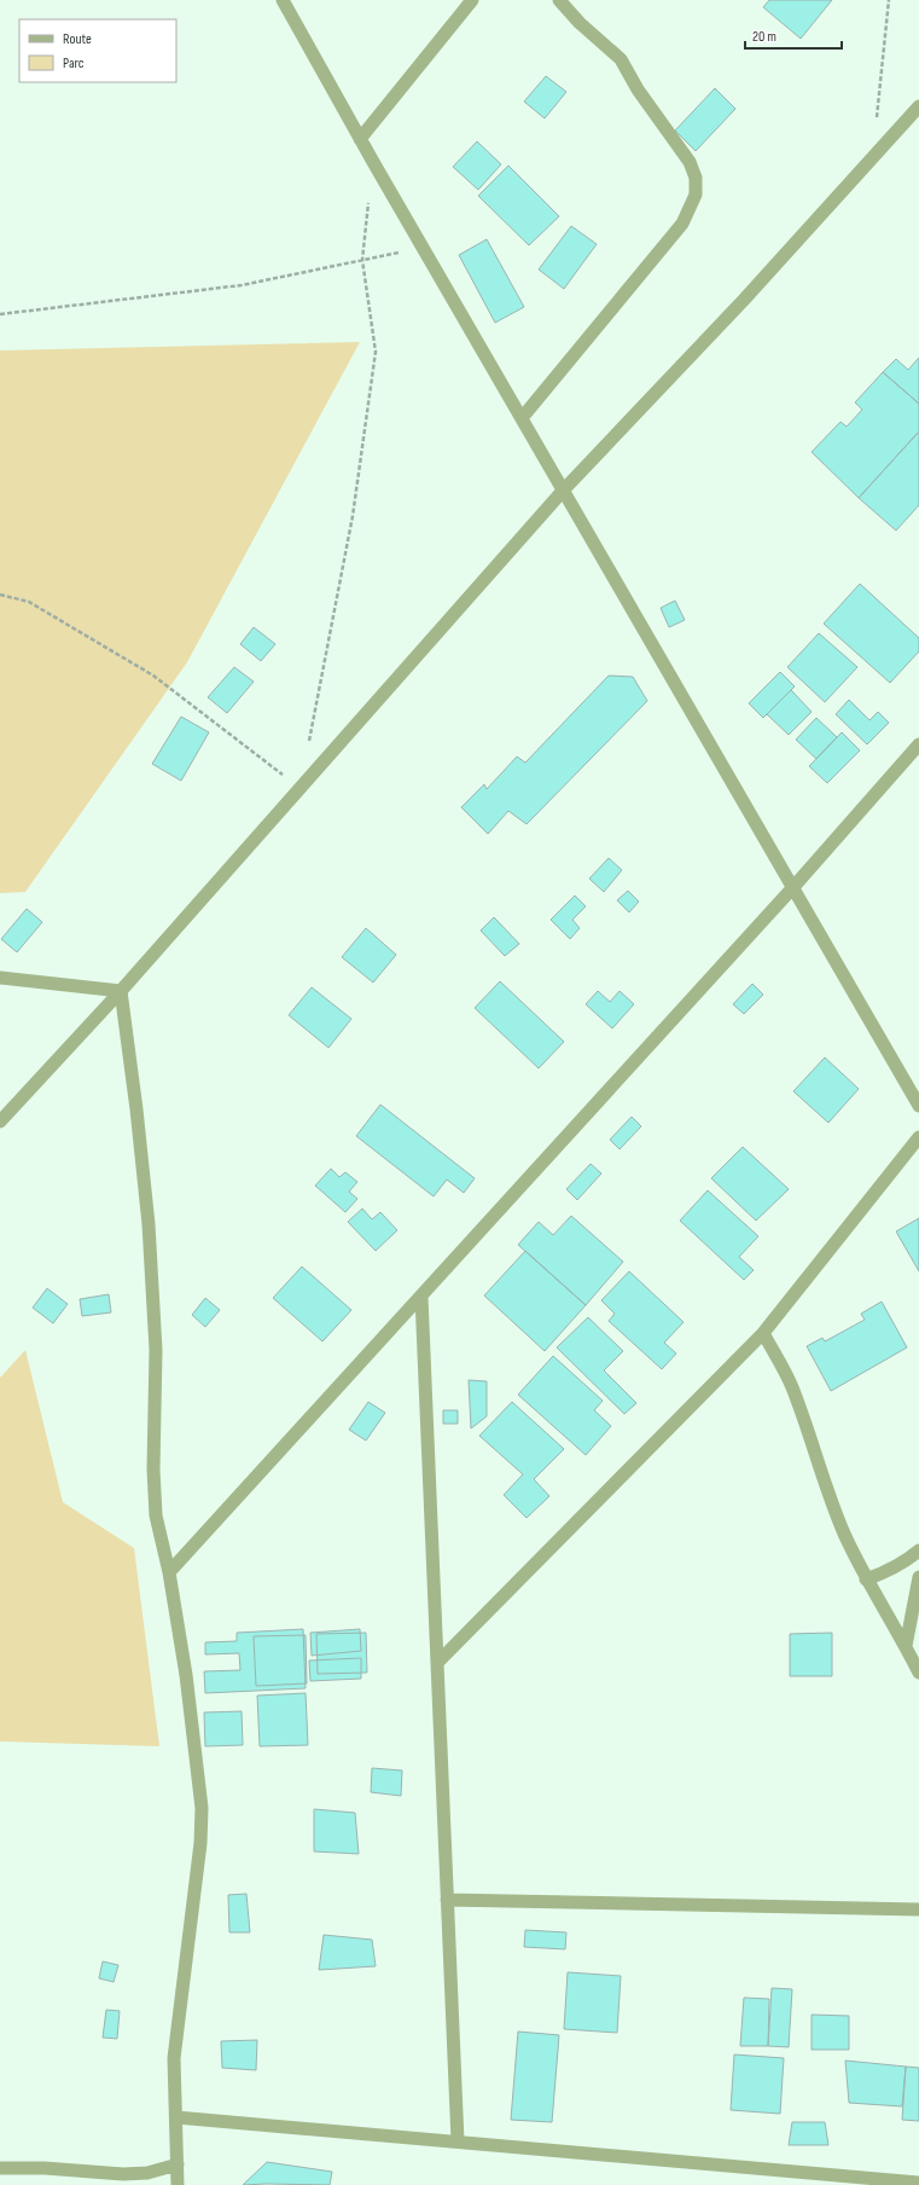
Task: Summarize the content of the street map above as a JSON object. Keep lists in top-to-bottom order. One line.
{"legend":["Route","Parc"],"scale_bar":"20 m"}
